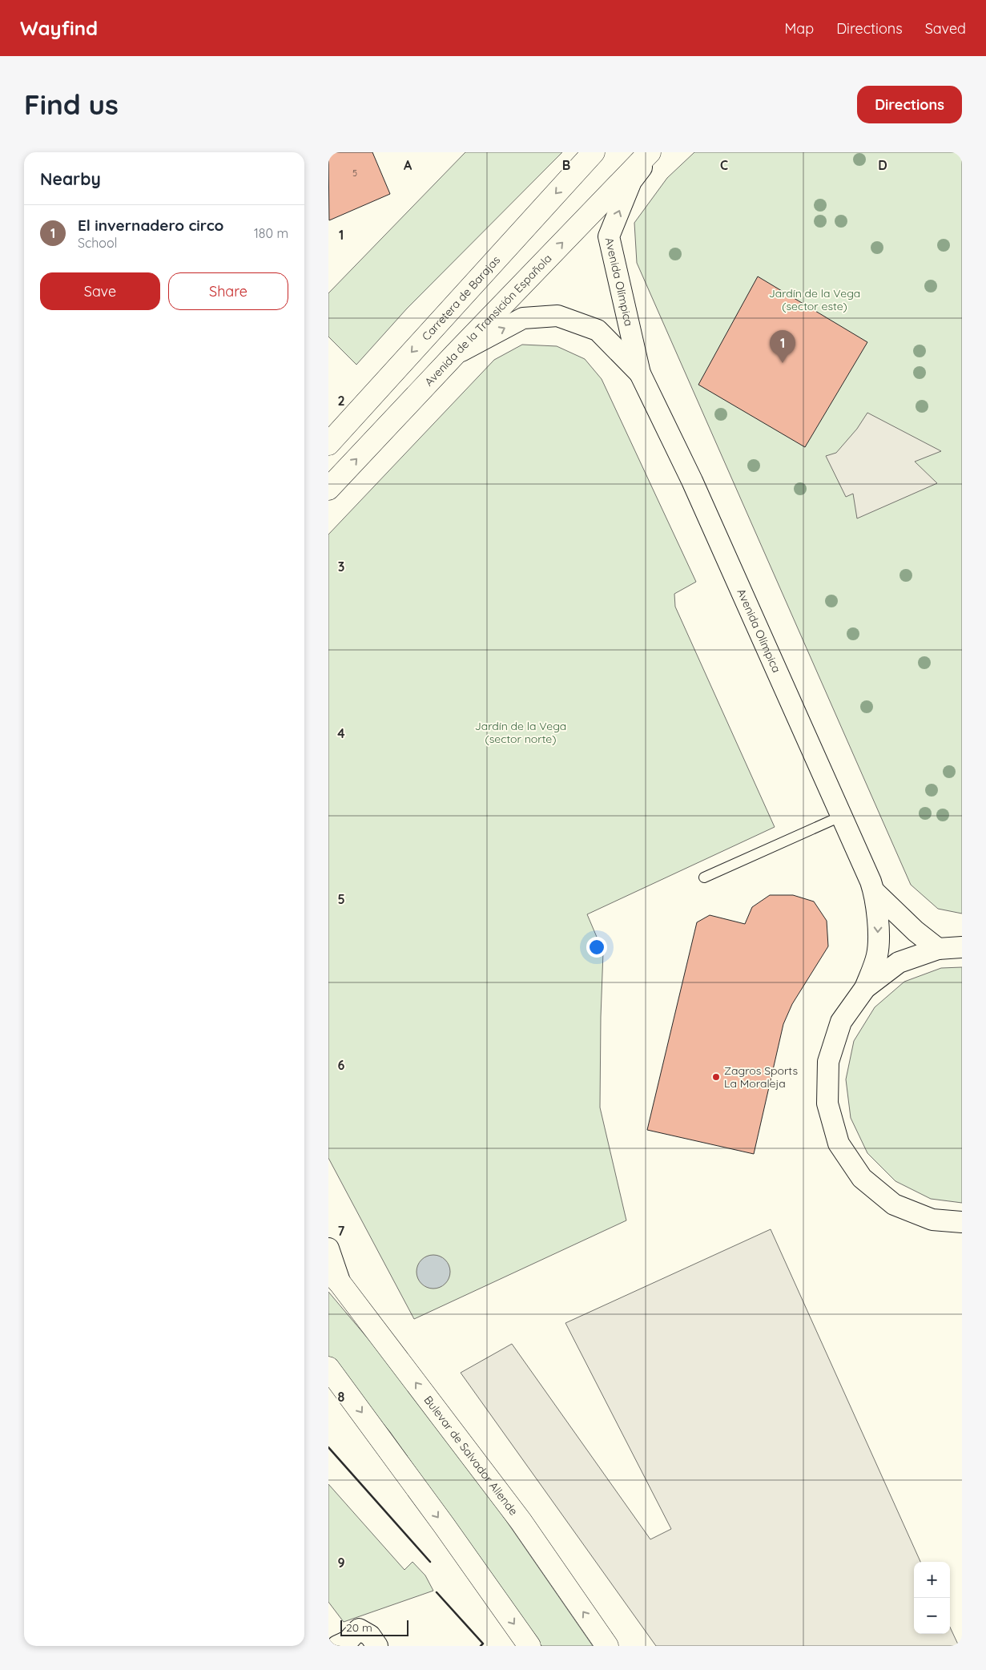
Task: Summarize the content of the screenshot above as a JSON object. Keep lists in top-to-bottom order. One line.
{"streets":{"main road":["Carretera de Barajas","Avenida de la Transición Española","Bulevar de Salvador Allende"],"street":["Avenida Olímpica"]},"crossings":[["Avenida Olímpica","Avenida de la Transición Española"]],"one_way":["Carretera de Barajas","Avenida de la Transición Española"],"parks":["Jardín de la Vega (sector este)","Jardín de la Vega (sector norte)"],"places":["Zagros Sports La Moraleja"],"house_numbers":["5"],"scale_bar":"20 m","page":{"header":"Wayfind","nav":["Map","Directions","Saved"],"buttons":["Directions",["Save","Share"]],"title":"Find us","heading":"Nearby","list":[{"mark":"1","name":"El invernadero circo","note":"School","value":"180 m"}],"pins":"1","map_buttons":["+","−"],"scale":"20 m"},"grid":{"columns":["A","B","C","D"],"rows":["1","2","3","4","5","6","7","8","9"]}}
